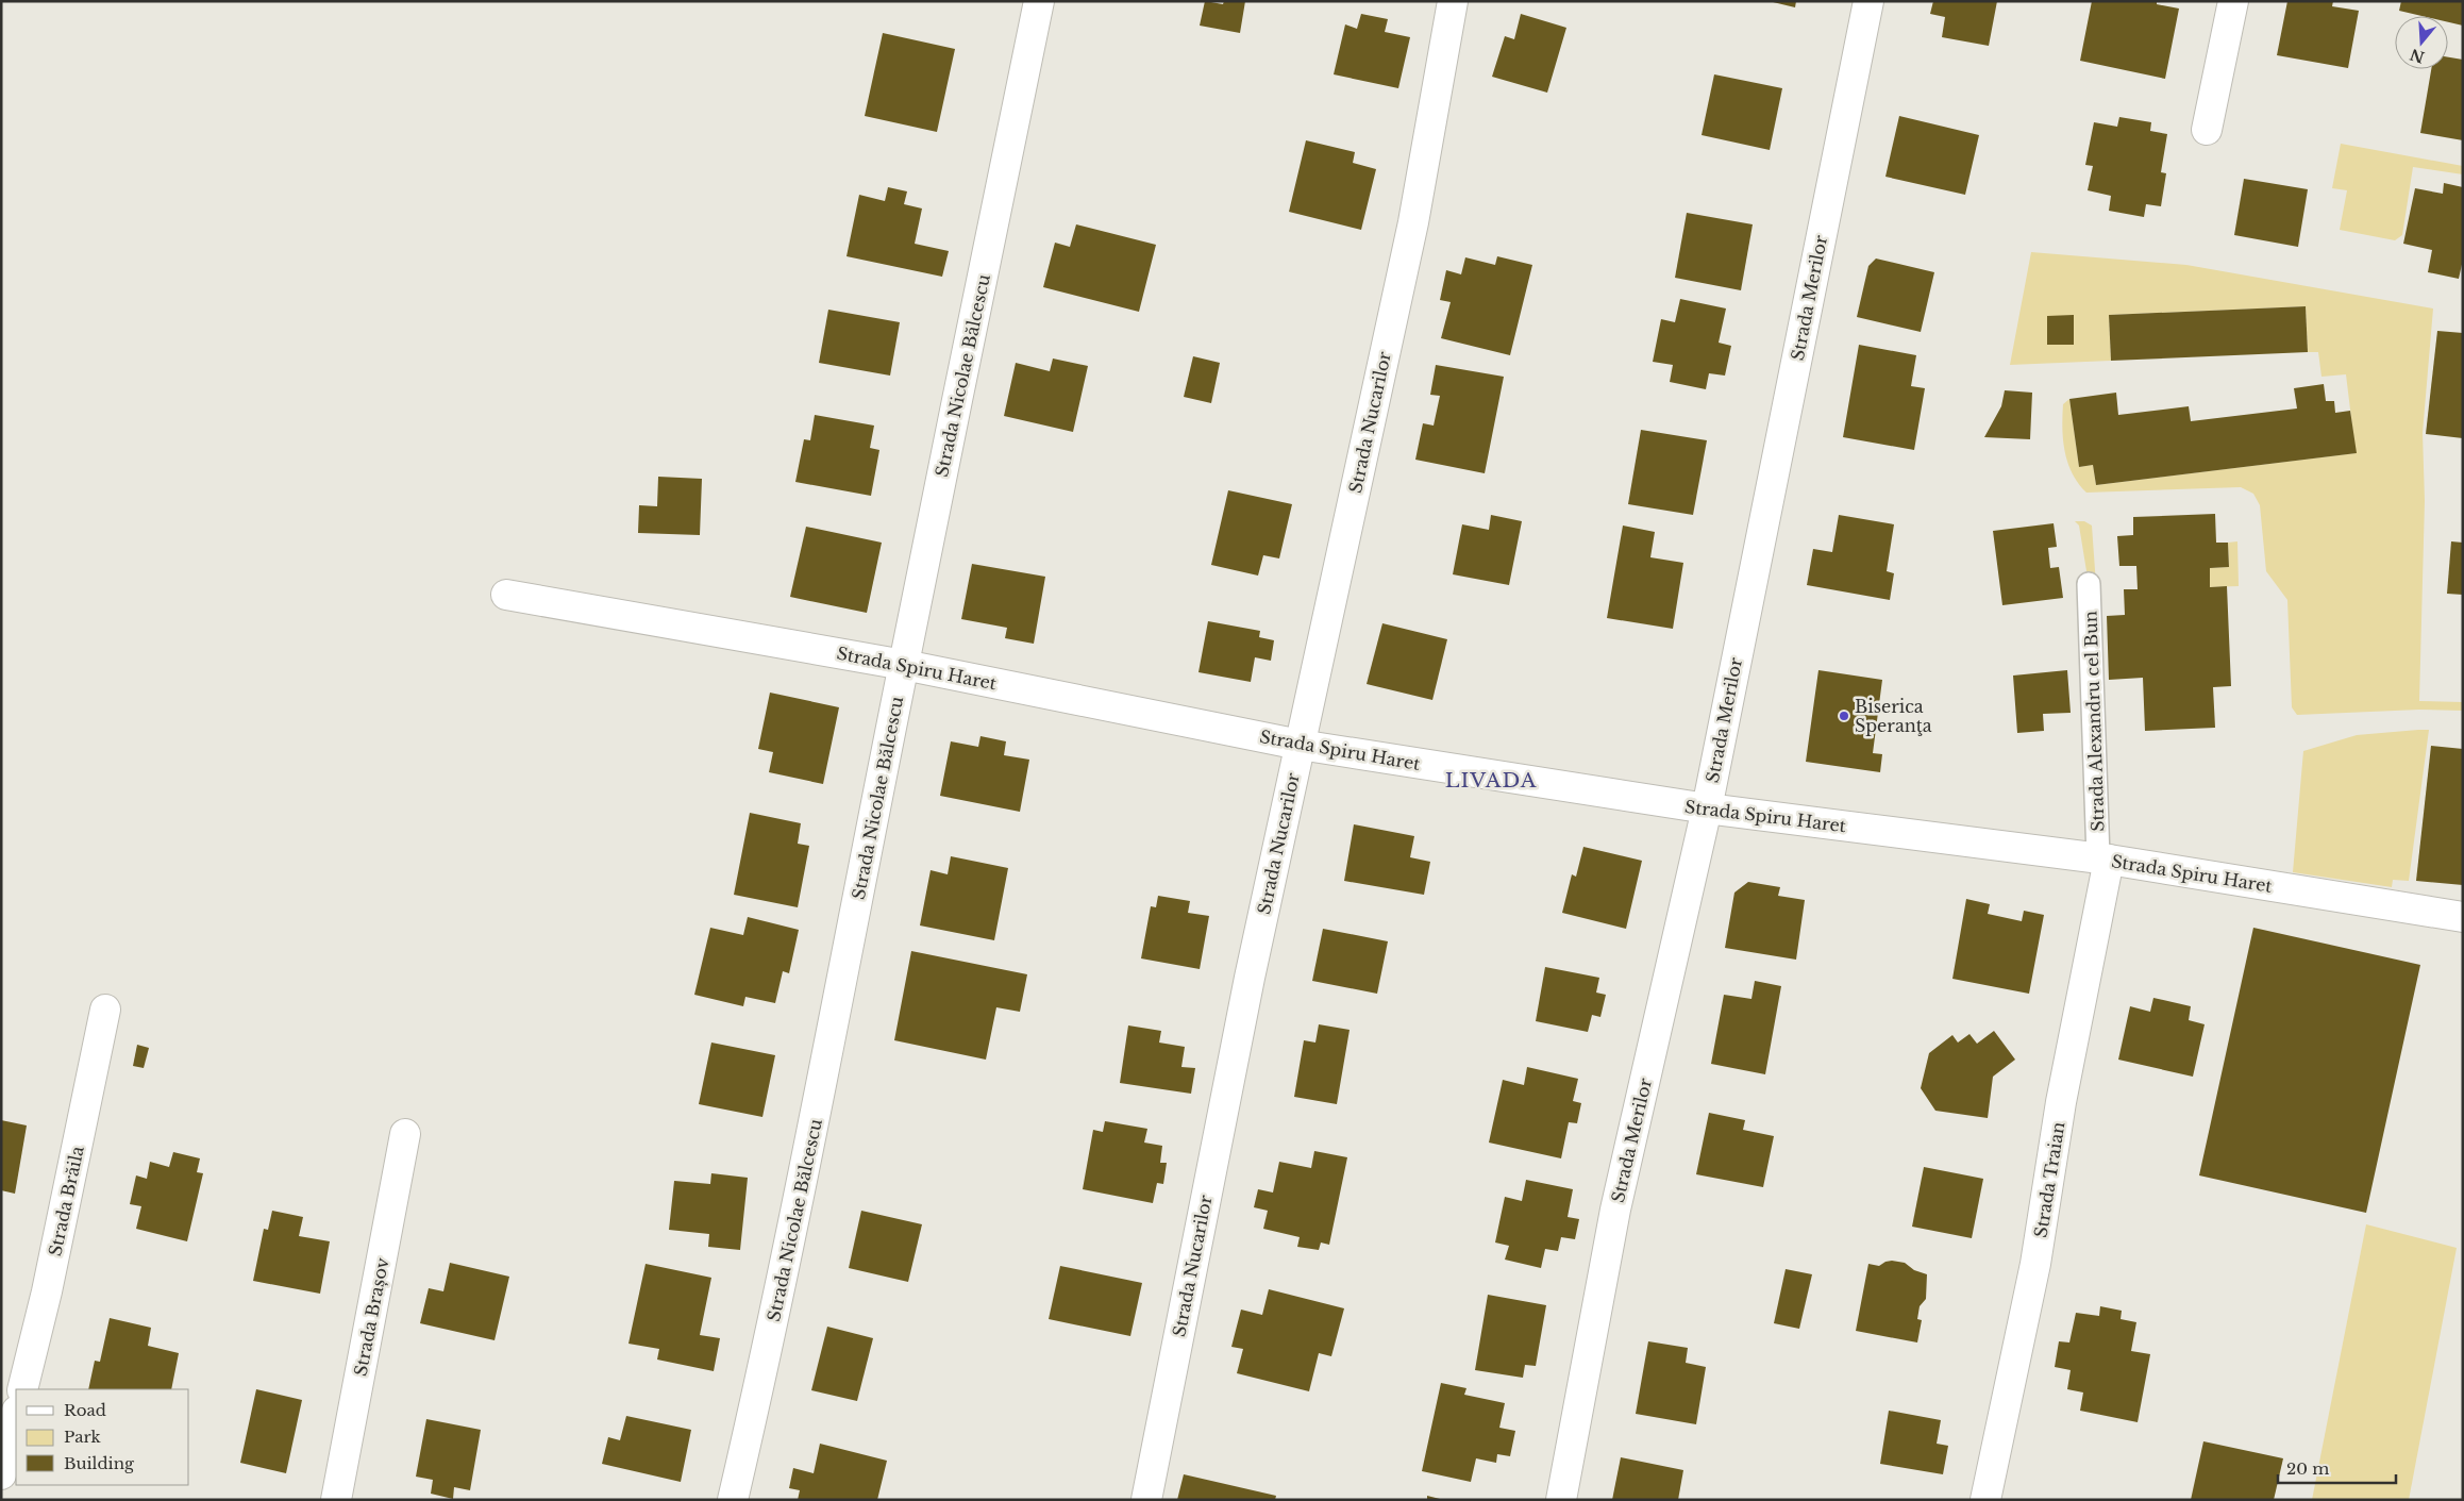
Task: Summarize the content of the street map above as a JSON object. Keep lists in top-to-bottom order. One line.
{"streets":{"street":["Strada Merilor","Strada Nicolae Bălcescu","Strada Nucarilor","Strada Spiru Haret","Strada Traian","Strada Brăila","Strada Brașov"],"lane":["Strada Alexandru cel Bun"]},"crossings":[["Strada Merilor","Strada Spiru Haret"],["Strada Nicolae Bălcescu","Strada Spiru Haret"],["Strada Nucarilor","Strada Spiru Haret"],["Strada Spiru Haret","Strada Alexandru cel Bun"],["Strada Spiru Haret","Strada Traian"],["Strada Alexandru cel Bun","Strada Traian"]],"districts":["LIVADA"],"places":["Biserica Speranţa"],"legend":["Road","Park","Building"],"scale_bar":"20 m","north":"bottom"}
